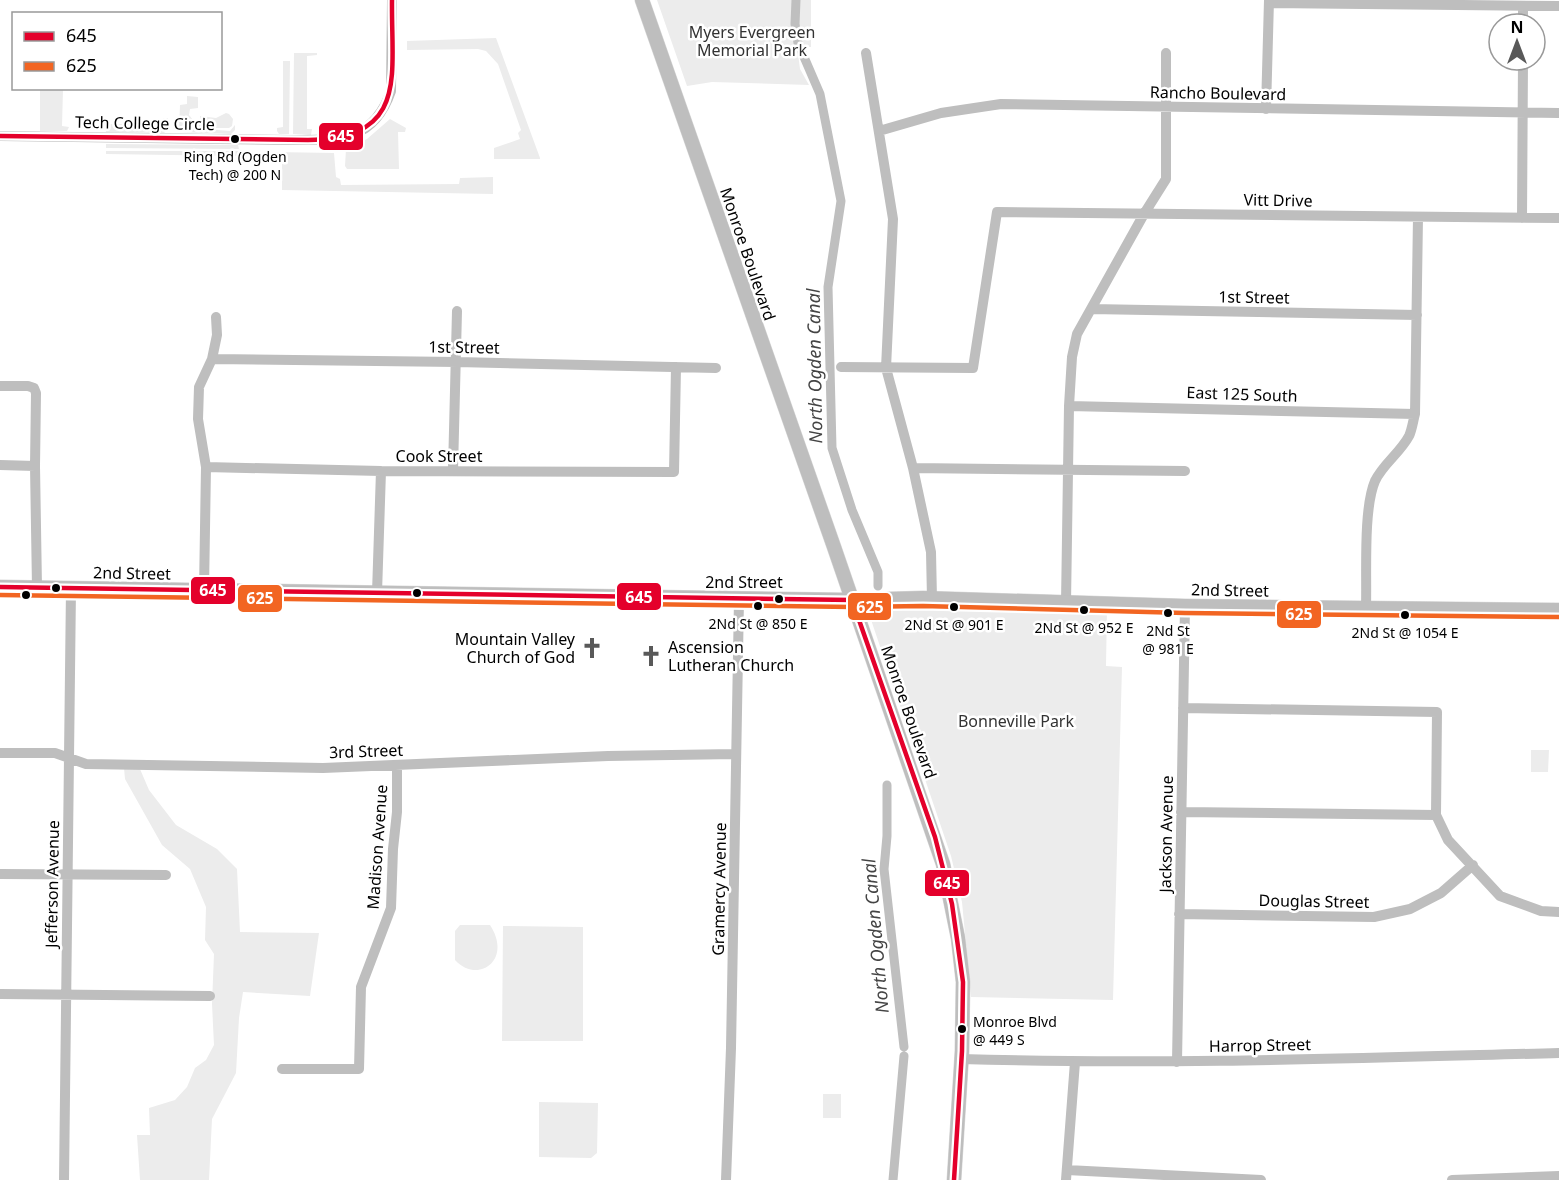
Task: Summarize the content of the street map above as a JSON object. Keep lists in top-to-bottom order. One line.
{"streets":{"main road":["Monroe Boulevard","2nd Street"],"street":["Rancho Boulevard","Tech College Circle","Vitt Drive","1st Street","East 125 South","Cook Street","3rd Street","Jackson Avenue","Madison Avenue","Jefferson Avenue","Gramercy Avenue","Douglas Street","Harrop Street"]},"crossings":[["Monroe Boulevard","2nd Street"],["Monroe Boulevard","Harrop Street"],["1st Street","Cook Street"],["2nd Street","Jackson Avenue"],["2nd Street","Jefferson Avenue"],["2nd Street","Gramercy Avenue"],["3rd Street","Madison Avenue"],["3rd Street","Jefferson Avenue"],["3rd Street","Gramercy Avenue"],["Jackson Avenue","Douglas Street"],["Jackson Avenue","Harrop Street"]],"water":["North Ogden Canal"],"parks":["Myers Evergreen Memorial Park","Bonneville Park"],"places":{"other":["Ring Rd (Ogden Tech) @ 200 N","2Nd St @ 850 E","2Nd St @ 901 E","2Nd St @ 952 E","2Nd St @ 981 E","2Nd St @ 1054 E","Monroe Blvd @ 449 S"],"church":["Mountain Valley Church of God","Ascension Lutheran Church"]},"lines":["transit line 645","transit line 625"],"legend":["645","625"],"north":"top"}
